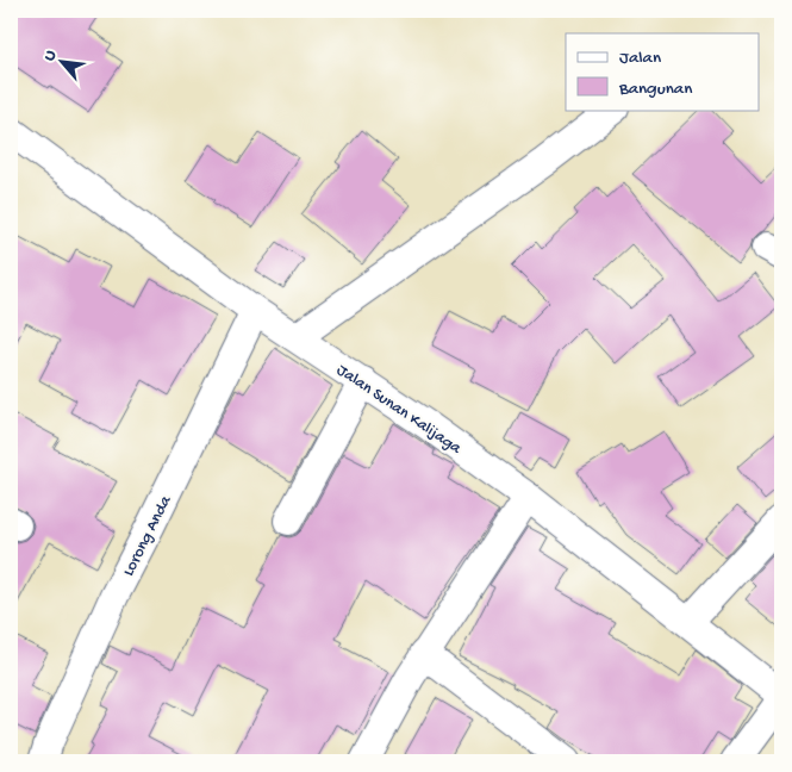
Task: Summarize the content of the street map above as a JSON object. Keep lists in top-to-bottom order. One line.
{"streets":{"street":["Jalan Sunan Kalijaga","Lorong Anda"]},"crossings":[["Jalan Sunan Kalijaga","Lorong Anda"]],"legend":["Jalan","Bangunan"],"north":"top left"}
